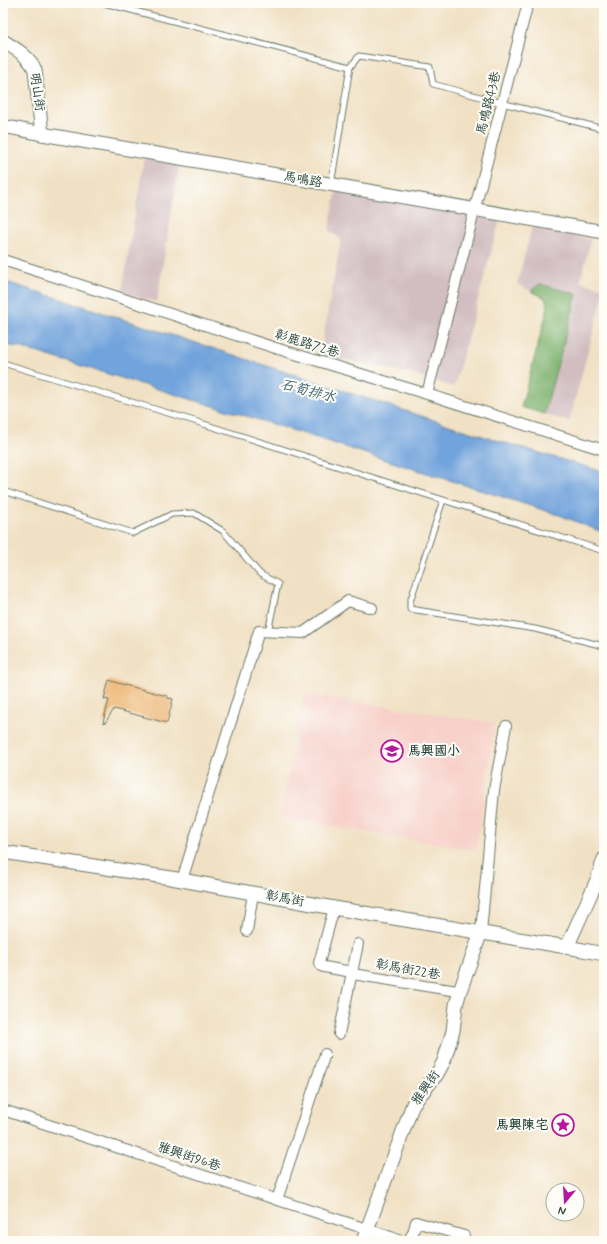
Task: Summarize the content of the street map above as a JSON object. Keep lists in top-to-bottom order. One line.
{"streets":{"street":["明山街","馬鳴路43巷","馬鳴路","彰鹿路72巷","彰馬街","彰馬街22巷","雅興街","雅興街96巷"]},"crossings":[["明山街","馬鳴路"],["馬鳴路43巷","馬鳴路"],["馬鳴路43巷","彰鹿路72巷"],["彰馬街","彰馬街22巷"],["彰馬街","雅興街"],["彰馬街22巷","雅興街"],["雅興街","雅興街96巷"]],"water":["石筍排水"],"places":{"school or university":["馬興國小"],"place":["馬興陳宅"]},"north":"bottom"}
